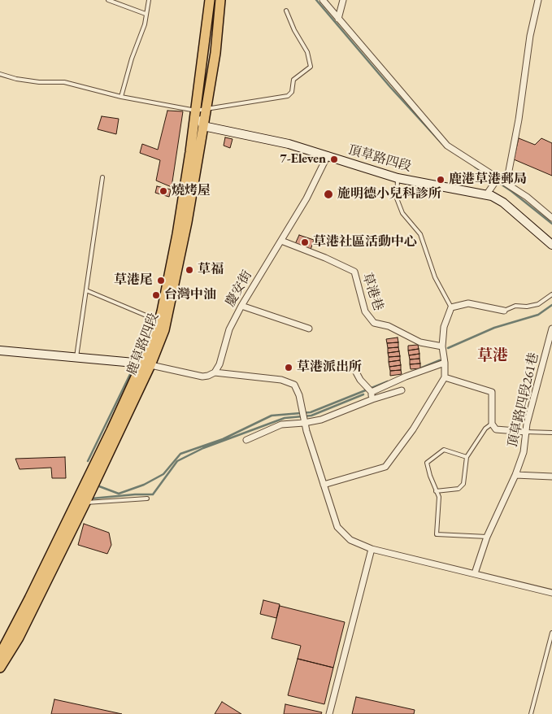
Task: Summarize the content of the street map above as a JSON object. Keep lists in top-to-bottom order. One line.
{"streets":{"main road":["鹿草路四段"],"street":["頂草路四段","慶安街","草港巷","頂草路四段261巷"]},"crossings":[["頂草路四段","慶安街"],["頂草路四段","鹿草路四段"],["慶安街","草港巷"]],"districts":["草港"],"places":["7-Eleven","鹿港草港郵局","燒烤屋","施明德小兒科診所","草港社區活動中心","草福","草港尾","台灣中油","草港派出所"]}
